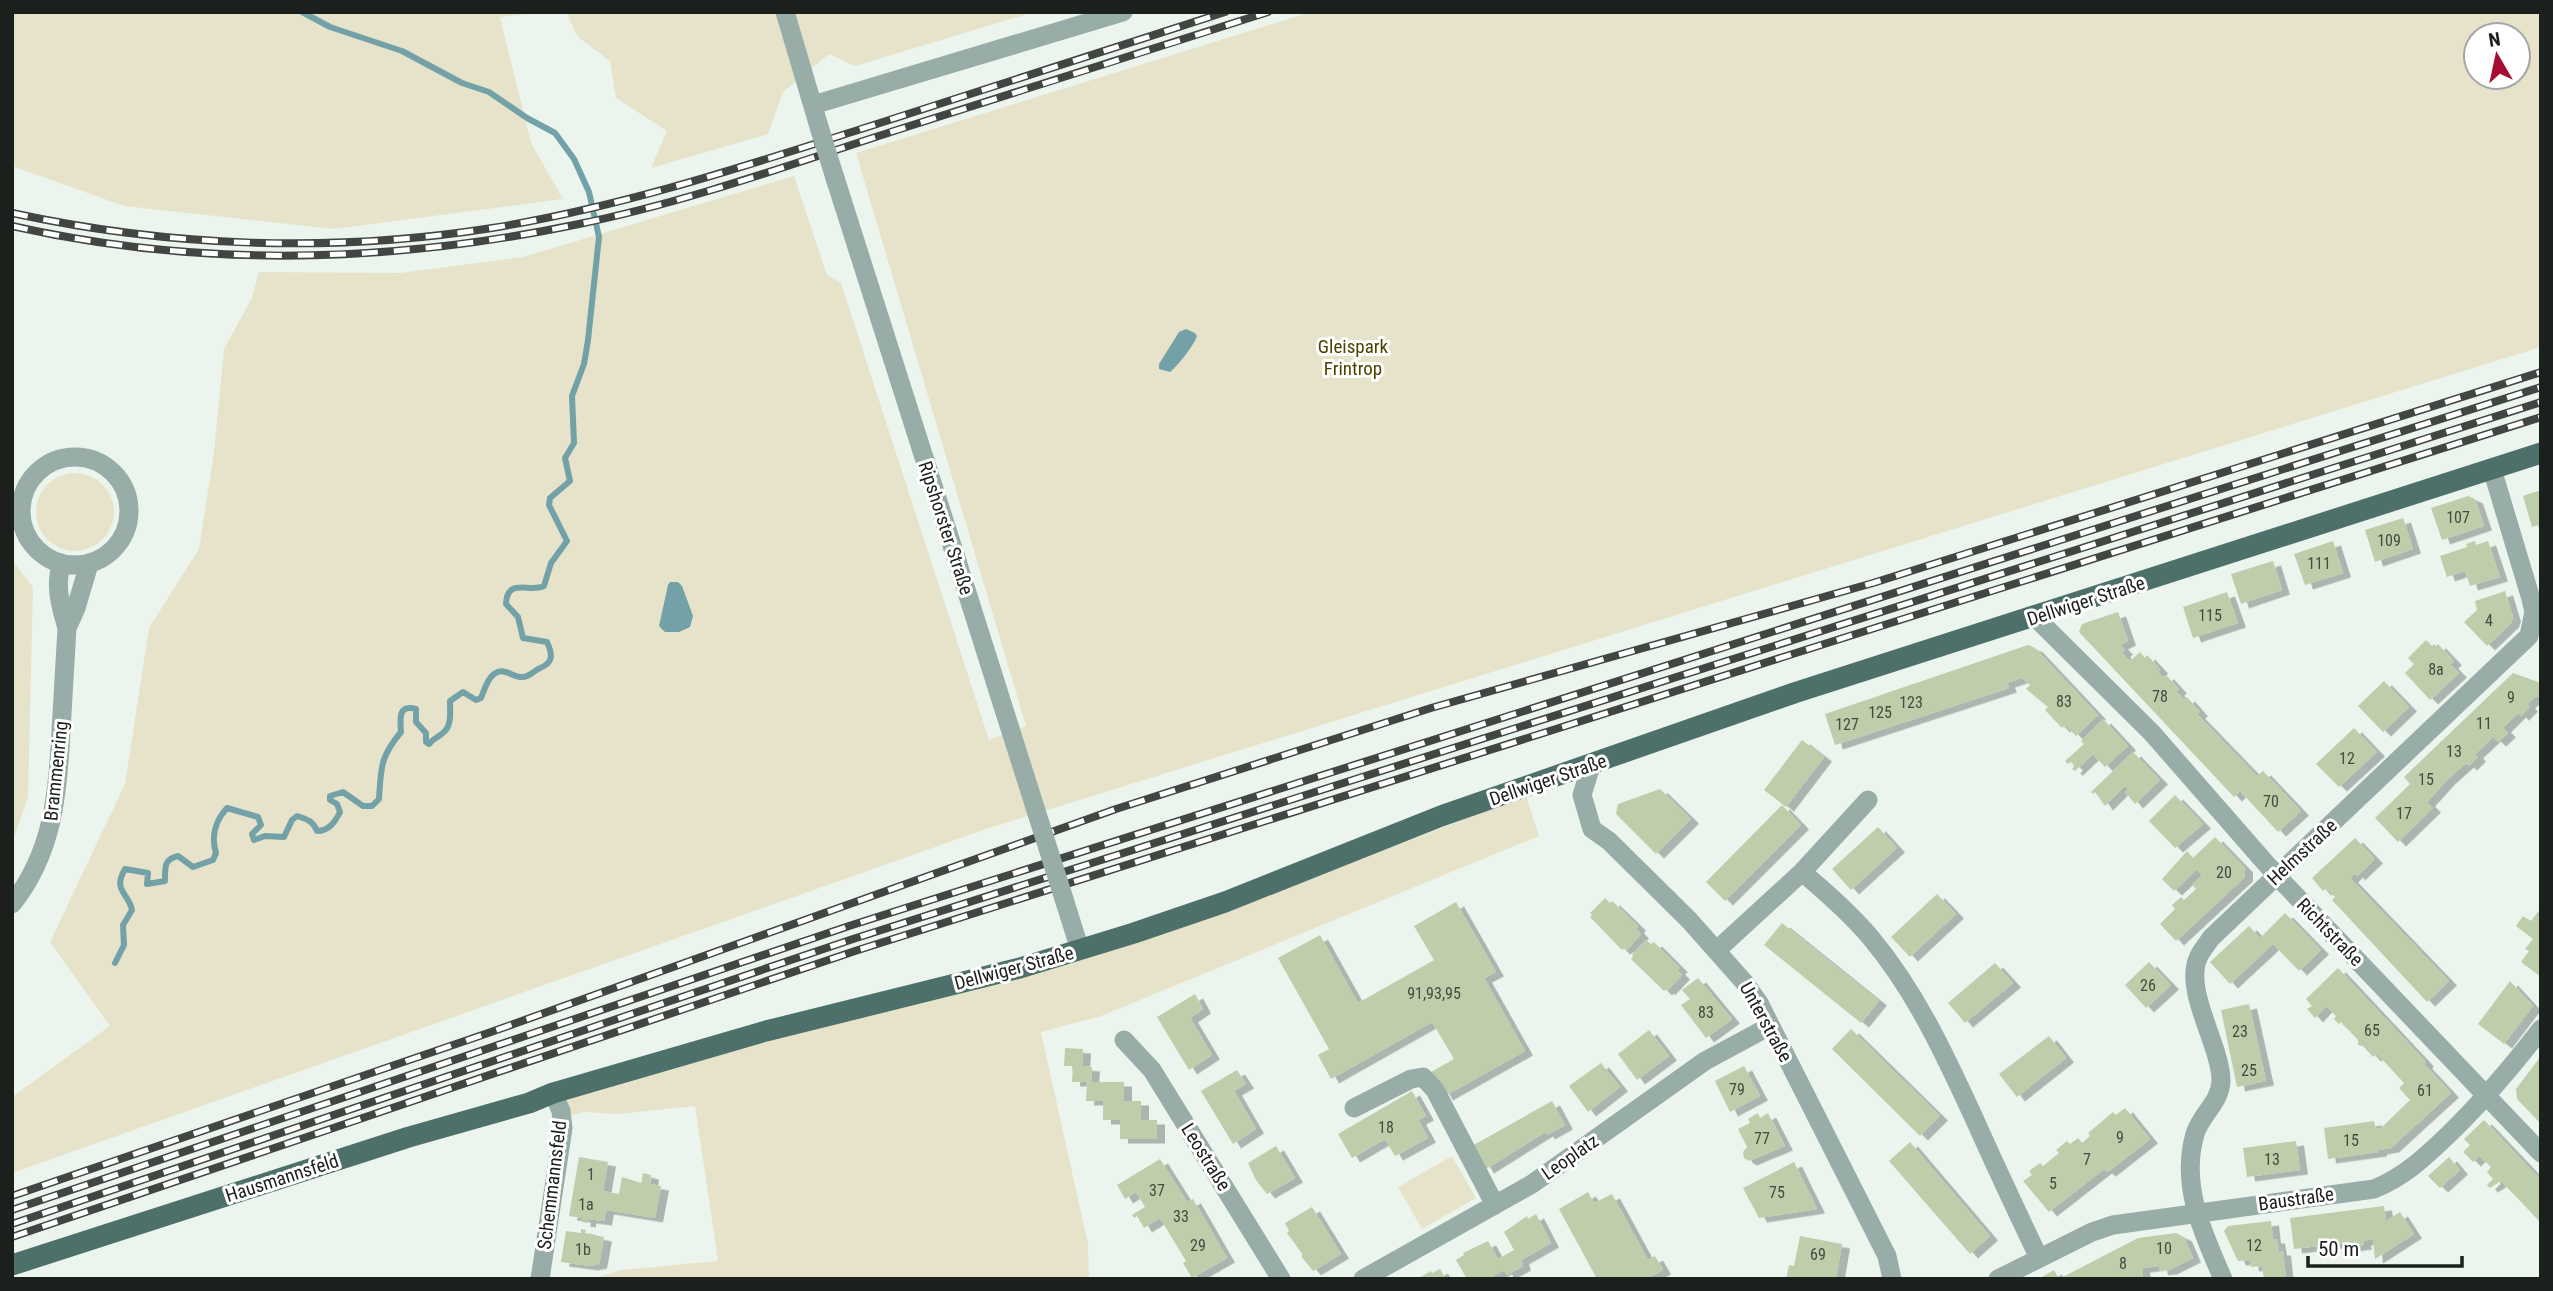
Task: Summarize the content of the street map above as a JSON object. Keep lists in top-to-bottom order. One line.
{"streets":{"main road":["Dellwiger Straße","Hausmannsfeld"],"street":["Ripshorster Straße","Brammenring","Helmstraße","Richtstraße","Unterstraße","Leostraße","Leoplatz","Schemmannsfeld","Baustraße"]},"crossings":[["Ripshorster Straße","Dellwiger Straße"],["Dellwiger Straße","Helmstraße"],["Dellwiger Straße","Richtstraße"],["Dellwiger Straße","Unterstraße"],["Dellwiger Straße","Hausmannsfeld"],["Dellwiger Straße","Schemmannsfeld"],["Helmstraße","Richtstraße"],["Helmstraße","Baustraße"],["Richtstraße","Baustraße"],["Unterstraße","Leoplatz"],["Hausmannsfeld","Schemmannsfeld"]],"parks":["Gleispark Frintrop"],"house_numbers":["107","109","111","115","4","8a","78","9","83","123","125","11","127","13","12","15","70","17","20","26","91,93,95","83","65","23","25","79","61","18","9","77","15","7","13","1","5","37","75","1a","33","29","12","10","1b","69","8"],"scale_bar":"50 m","north":"top"}
